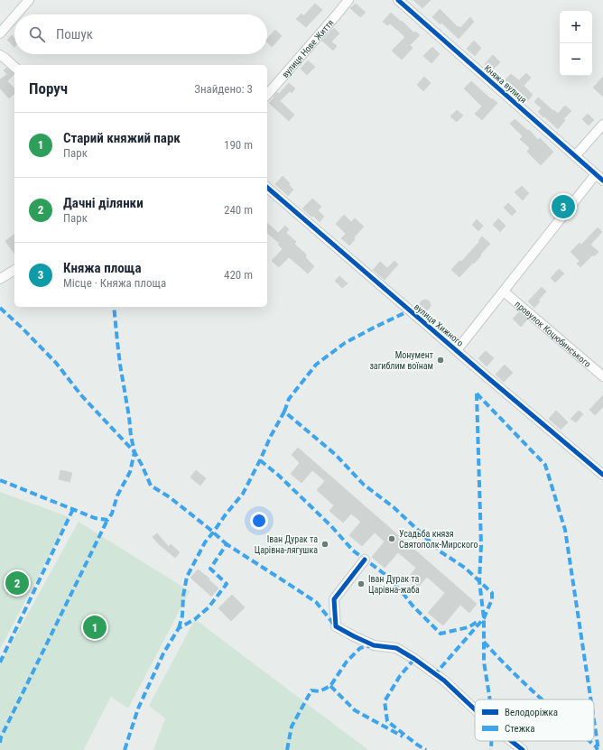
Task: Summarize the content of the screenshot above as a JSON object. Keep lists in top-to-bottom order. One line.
{"streets":{"street":["вулиця Нове Життя","Княжа вулиця","вулиця Хижного","провулок Коцюбинського"]},"places":["Монумент загиблим воїнам","Усадьба князя Святополк-Мирского","Іван Дурак та Царівна-лягушка","Іван Дурак та Царівна-жаба"],"legend":["Велодоріжка","Стежка"],"page":{"map_buttons":["+","−"],"search":"Пошук","heading":["Поруч","Знайдено: 3"],"list":[{"mark":"1","name":"Старий княжий парк","note":"Парк","value":"190 m"},{"mark":"2","name":"Дачні ділянки","note":"Парк","value":"240 m"},{"mark":"3","name":"Княжа площа","note":"Місце · Княжа площа","value":"420 m"}],"pins":["3","2","1"]}}
